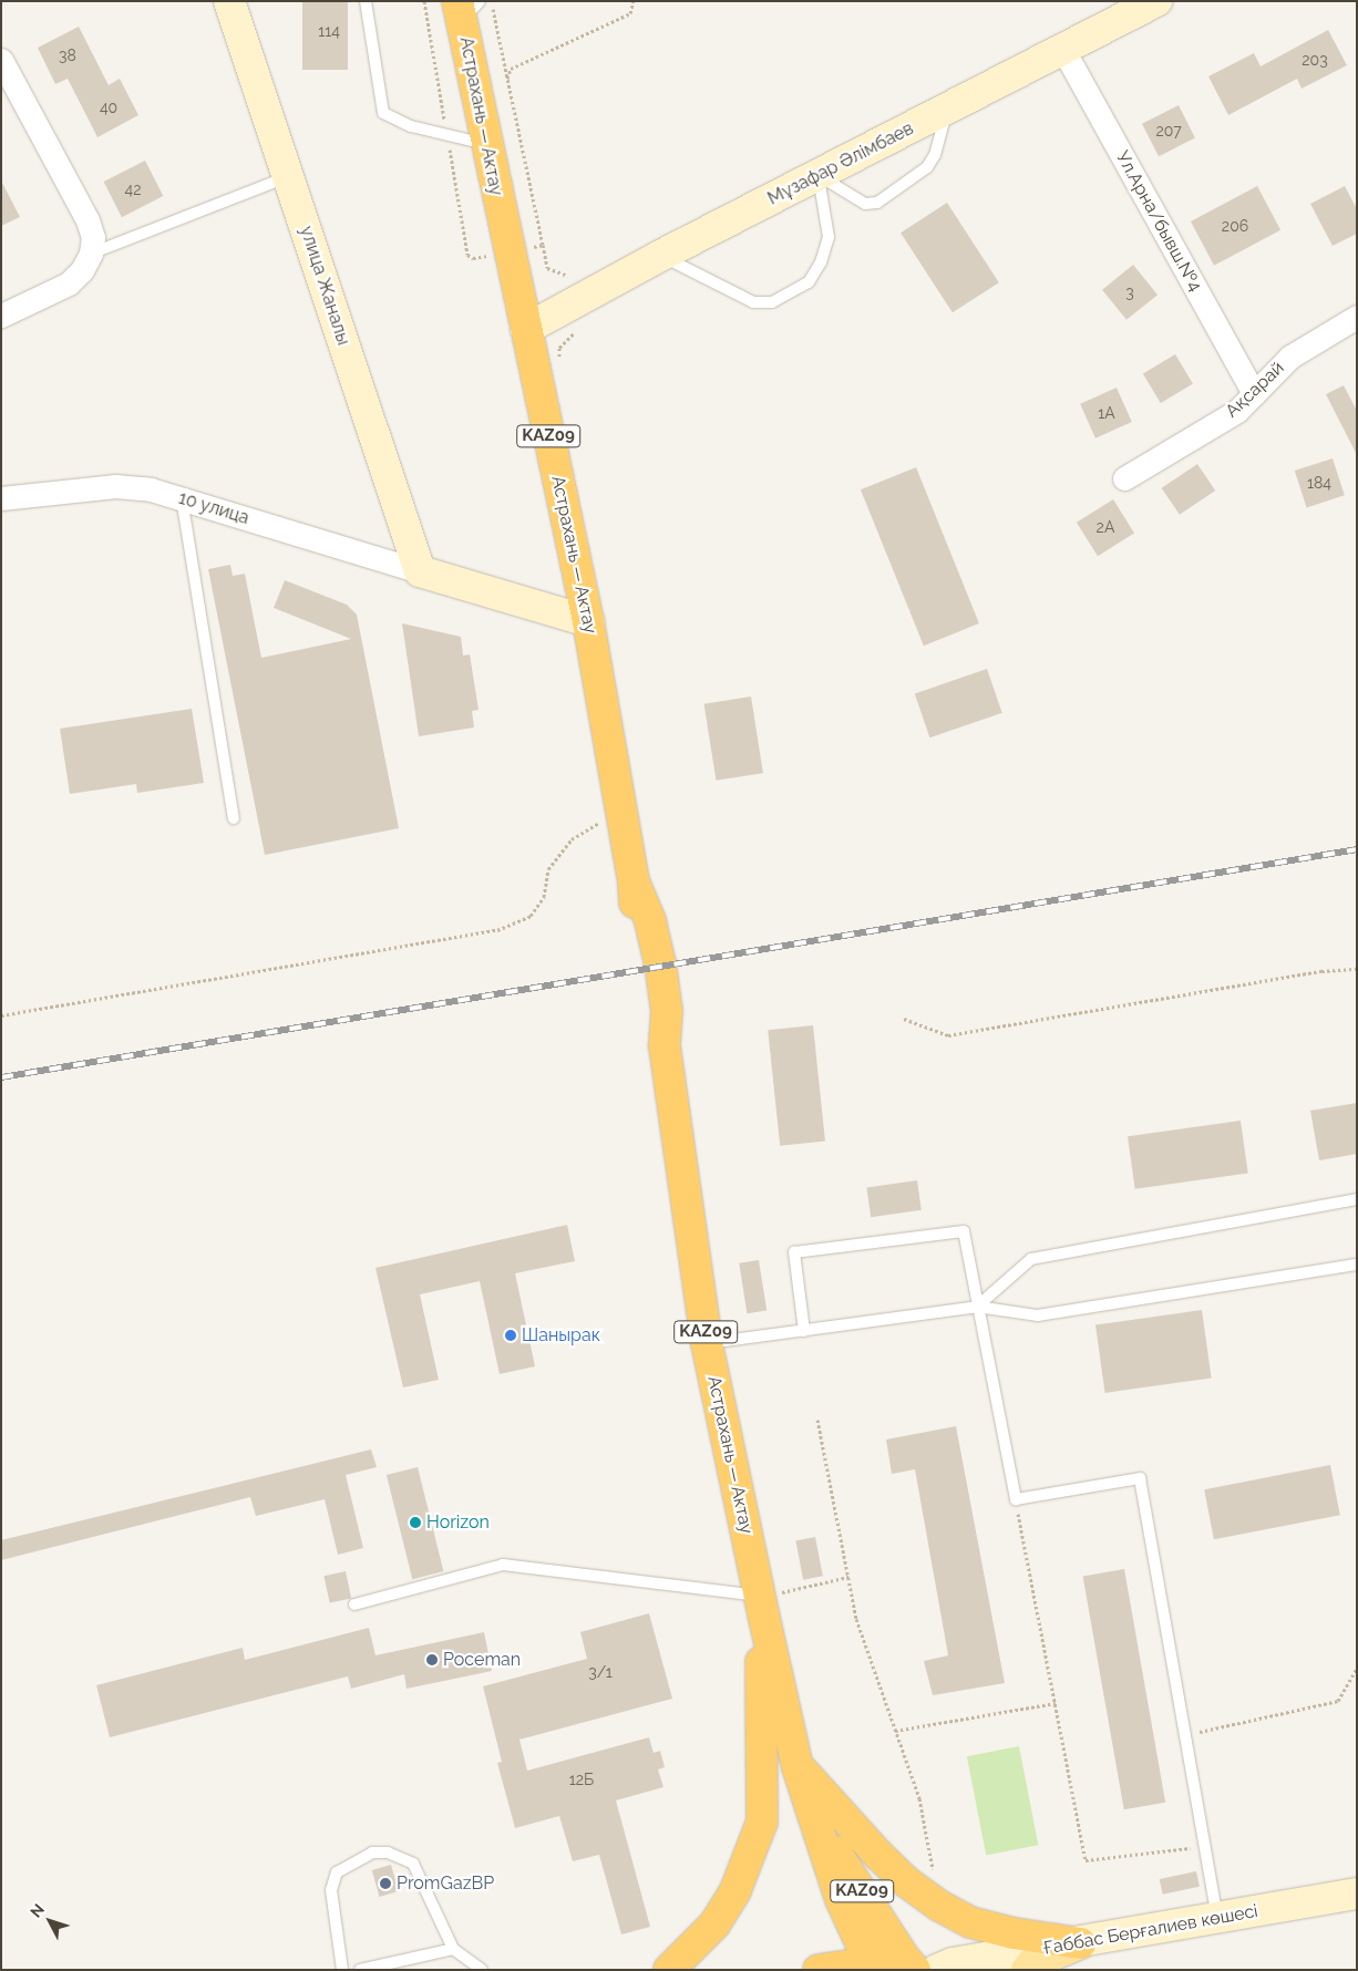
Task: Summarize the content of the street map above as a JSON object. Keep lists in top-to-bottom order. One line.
{"streets":{"highway":["Астрахань — Актау","KAZ09"],"street":["Мұзафар Әлімбаев","Ул.Арна/бывш.№4","улица Жаналы","Ақсарай","10 улица","Ғаббас Берғалиев көшесі"]},"crossings":[["Астрахань — Актау","Мұзафар Әлімбаев"],["Астрахань — Актау","Ғаббас Берғалиев көшесі"],["Мұзафар Әлімбаев","Ул.Арна/бывш.№4"],["Ул.Арна/бывш.№4","Ақсарай"],["улица Жаналы","10 улица"]],"places":["Шанырак","Horizon","Poceman","PromGazBP"],"house_numbers":["114","38","203","40","207","42","206","3","1А","184","2А","3/1","12Б"],"north":"top left"}
